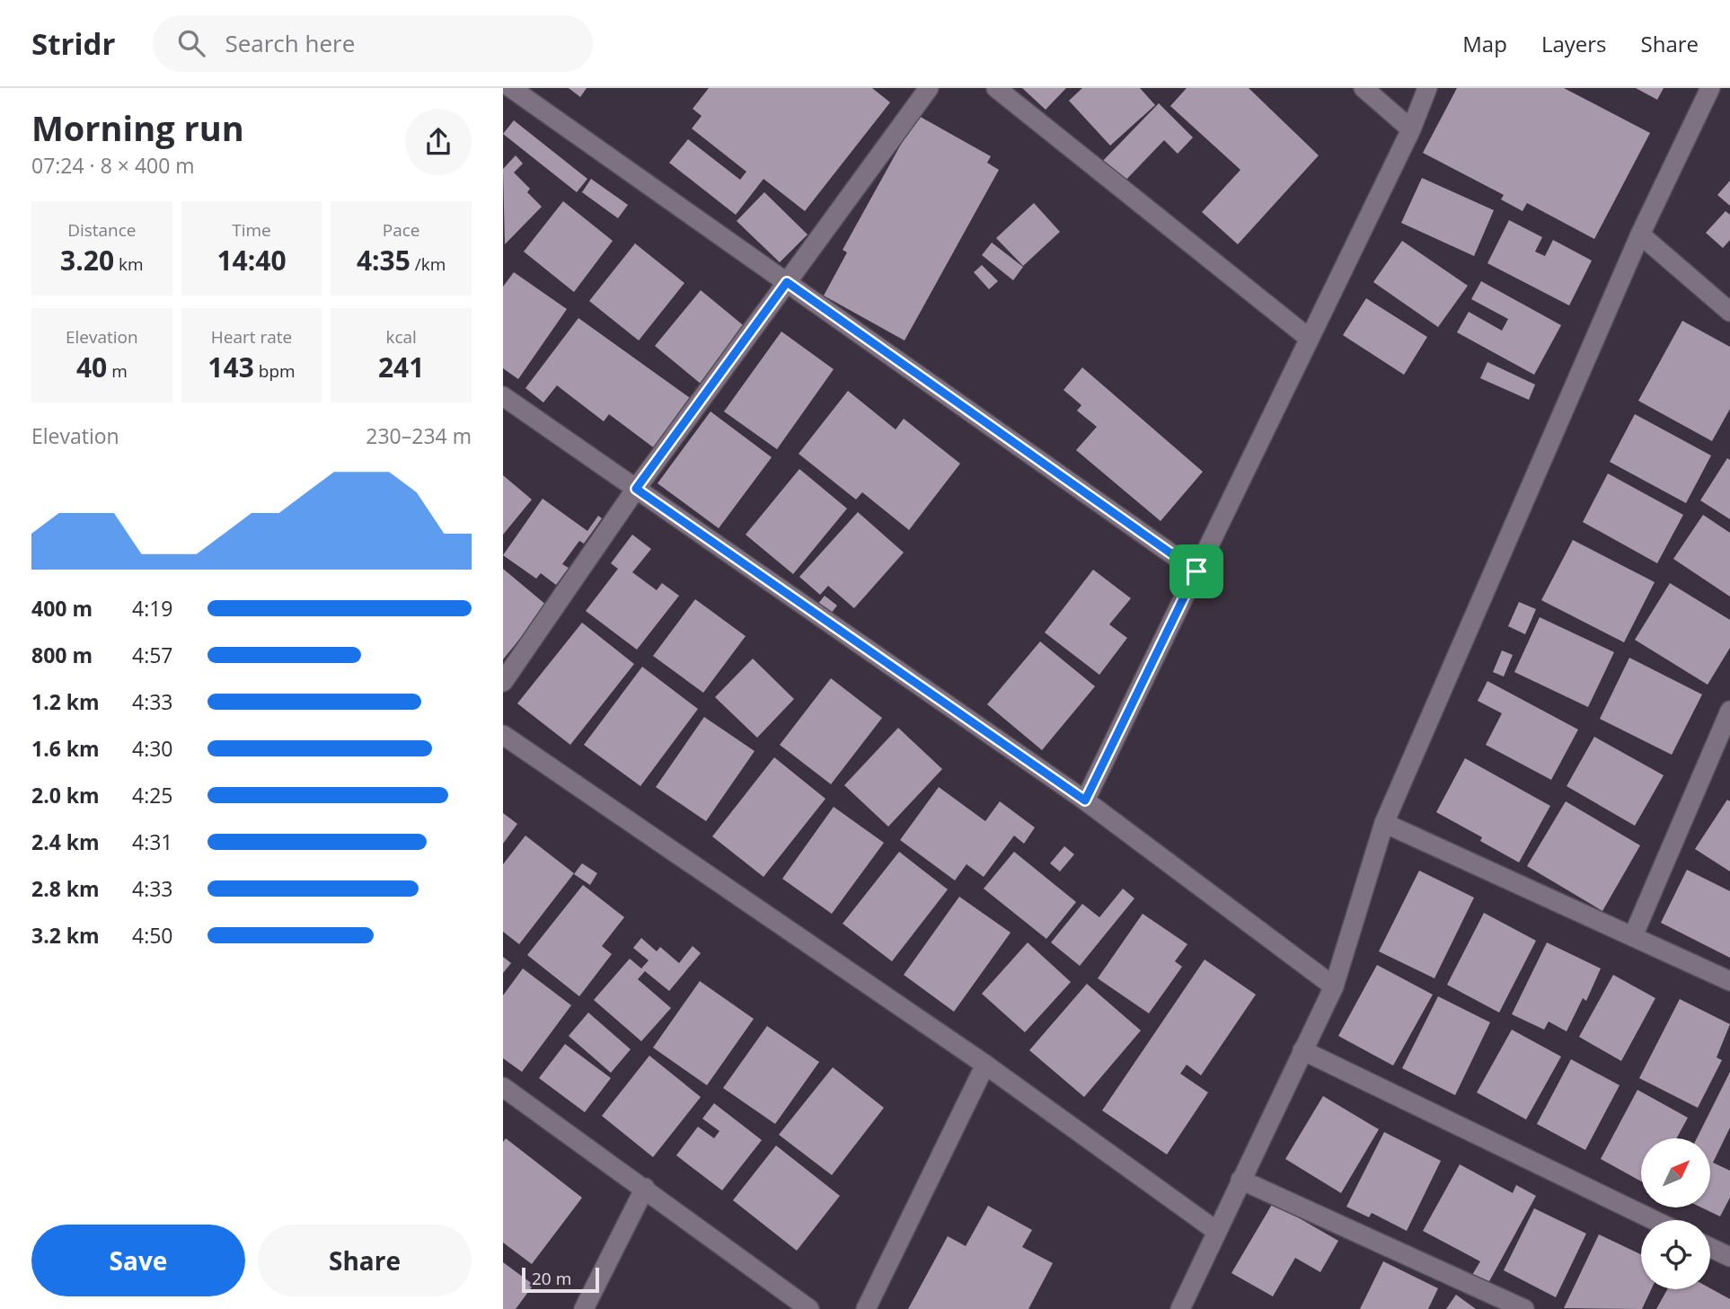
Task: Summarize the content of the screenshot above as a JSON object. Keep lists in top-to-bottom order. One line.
{"scale_bar":"20 m","north":"top right","page":{"header":"Stridr","search":"Search here","nav":["Map","Layers","Share"],"heading":["Morning run","07:24 · 8 × 400 m"],"stats":[["Distance","3.20 km"],["Time","14:40"],["Pace","4:35 /km"],["Elevation","40 m"],["Heart rate","143 bpm"],["kcal","241"]],"chart":["Elevation","230–234 m"],"list":[{"name":"400 m","note":"4:19"},{"name":"800 m","note":"4:57"},{"name":"1.2 km","note":"4:33"},{"name":"1.6 km","note":"4:30"},{"name":"2.0 km","note":"4:25"},{"name":"2.4 km","note":"4:31"},{"name":"2.8 km","note":"4:33"},{"name":"3.2 km","note":"4:50"}],"buttons":["Save","Share"],"scale":"20 m"}}
